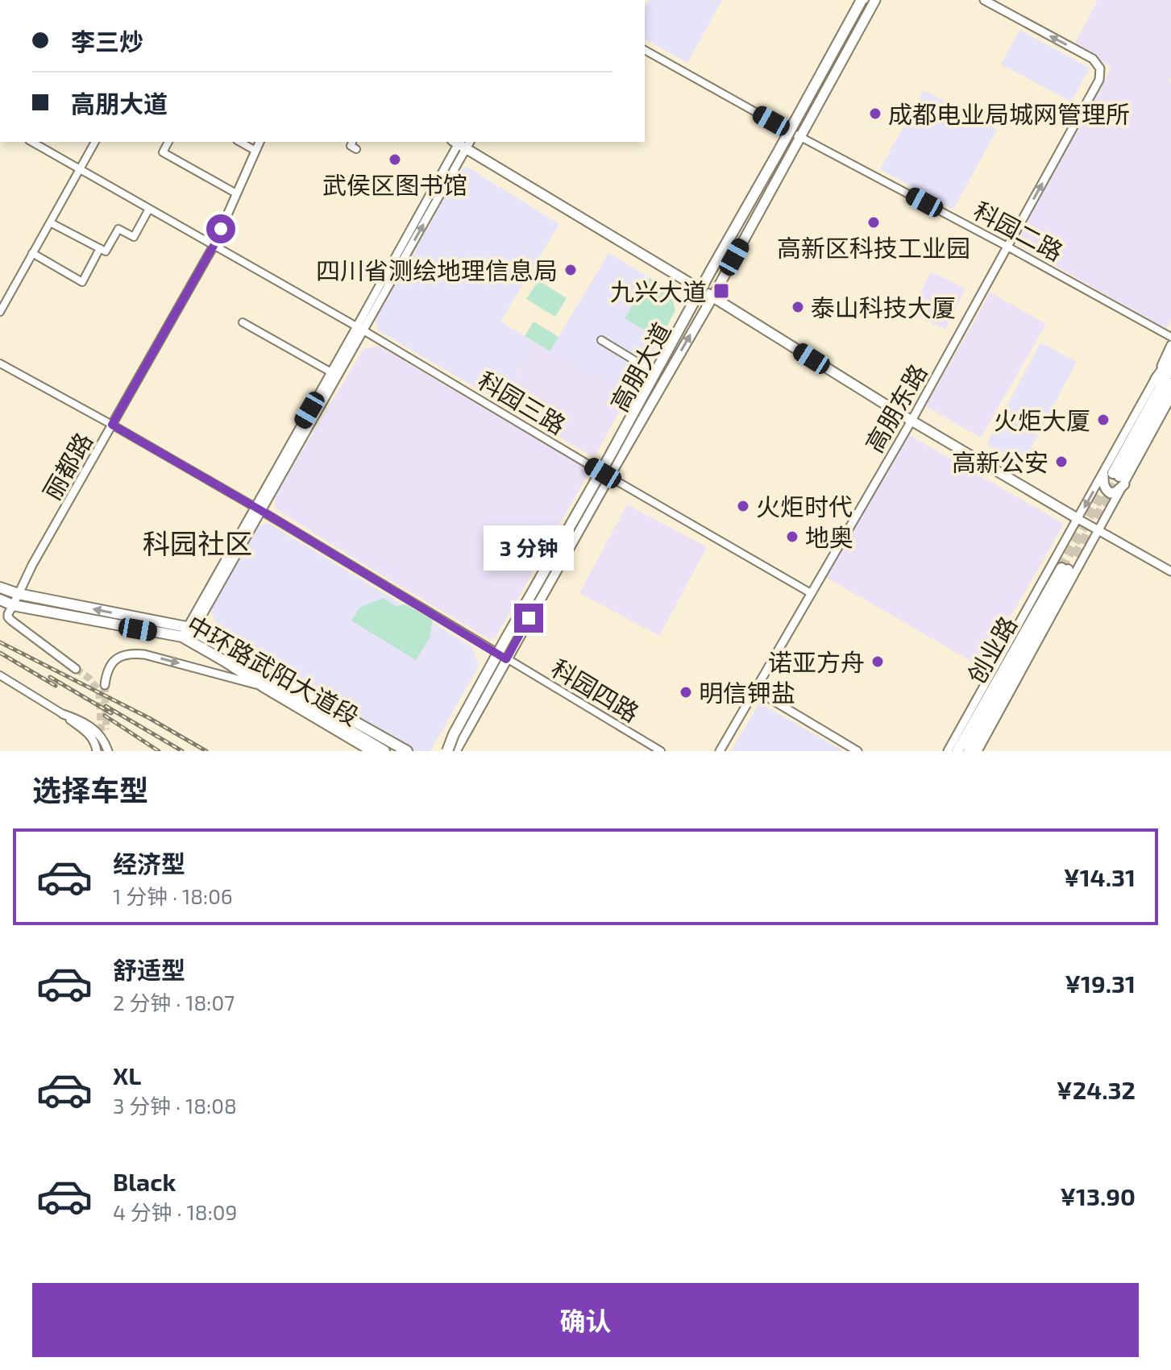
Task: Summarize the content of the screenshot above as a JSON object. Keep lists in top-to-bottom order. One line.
{"streets":{"main road":["高朋大道","创业路","中环路武阳大道段"],"street":["科园二路","科园三路","高朋东路","丽都路","科园四路"]},"crossings":[["科园二路","高朋大道"],["科园二路","高朋东路"],["高朋大道","科园三路"],["高朋大道","科园四路"],["科园三路","高朋东路"],["科园三路","丽都路"],["丽都路","中环路武阳大道段"],["丽都路","科园四路"]],"districts":["科园社区"],"places":{"other":["成都电业局城网管理所","武侯区图书馆","高新区科技工业园","四川省测绘地理信息局","泰山科技大厦","火炬大厦","高新公安","火炬时代","地奥","诺亚方舟","明信钾盐"],"transit":["九兴大道"]},"page":{"banner":["李三炒","高朋大道"],"bubble":"3 分钟","heading":"选择车型","list":[{"name":"经济型","note":"1 分钟 · 18:06","value":"¥14.31"},{"name":"舒适型","note":"2 分钟 · 18:07","value":"¥19.31"},{"name":"XL","note":"3 分钟 · 18:08","value":"¥24.32"},{"name":"Black","note":"4 分钟 · 18:09","value":"¥13.90"}],"buttons":"确认"}}
